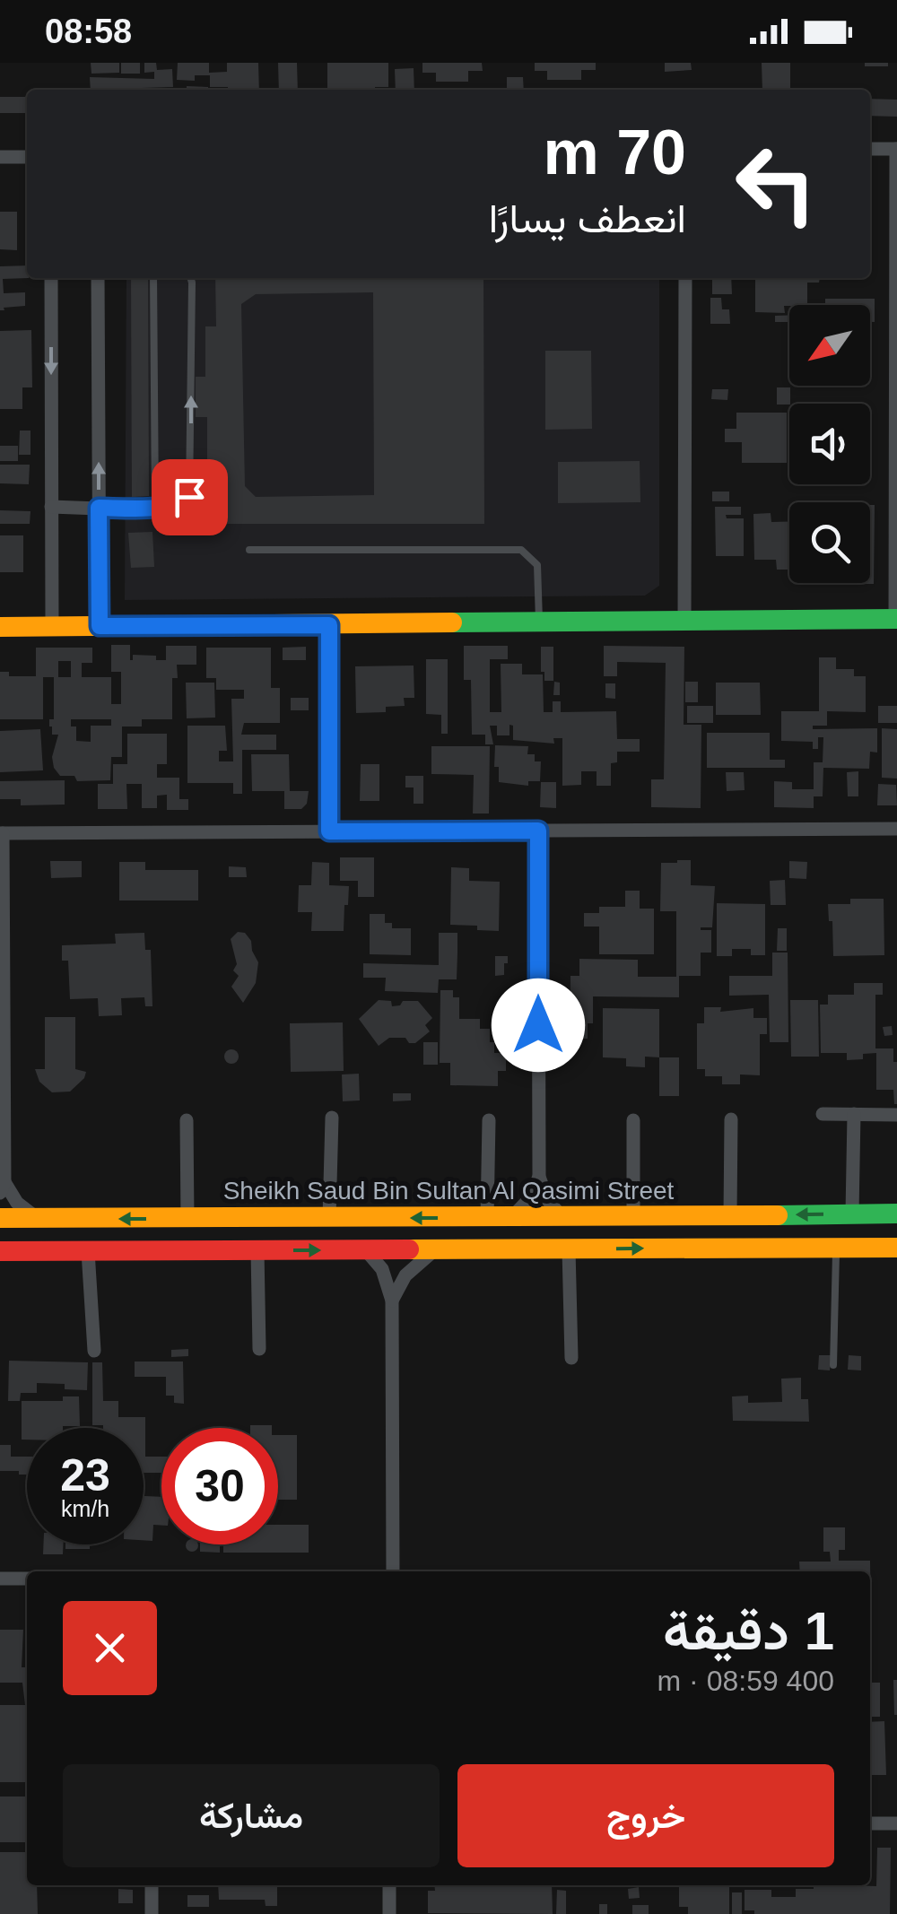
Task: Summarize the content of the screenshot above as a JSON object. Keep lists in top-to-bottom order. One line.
{"streets":{"main road":["Sheikh Saud Bin Sultan Al Qasimi Street"]},"north":"bottom left","page":{"status":"08:58","turn":["70 m","انعطف يسارًا"],"speed":"23 km/h","limit":"30","heading":["1 دقيقة","400 m · 08:59"],"buttons":["خروج","مشاركة"]}}
